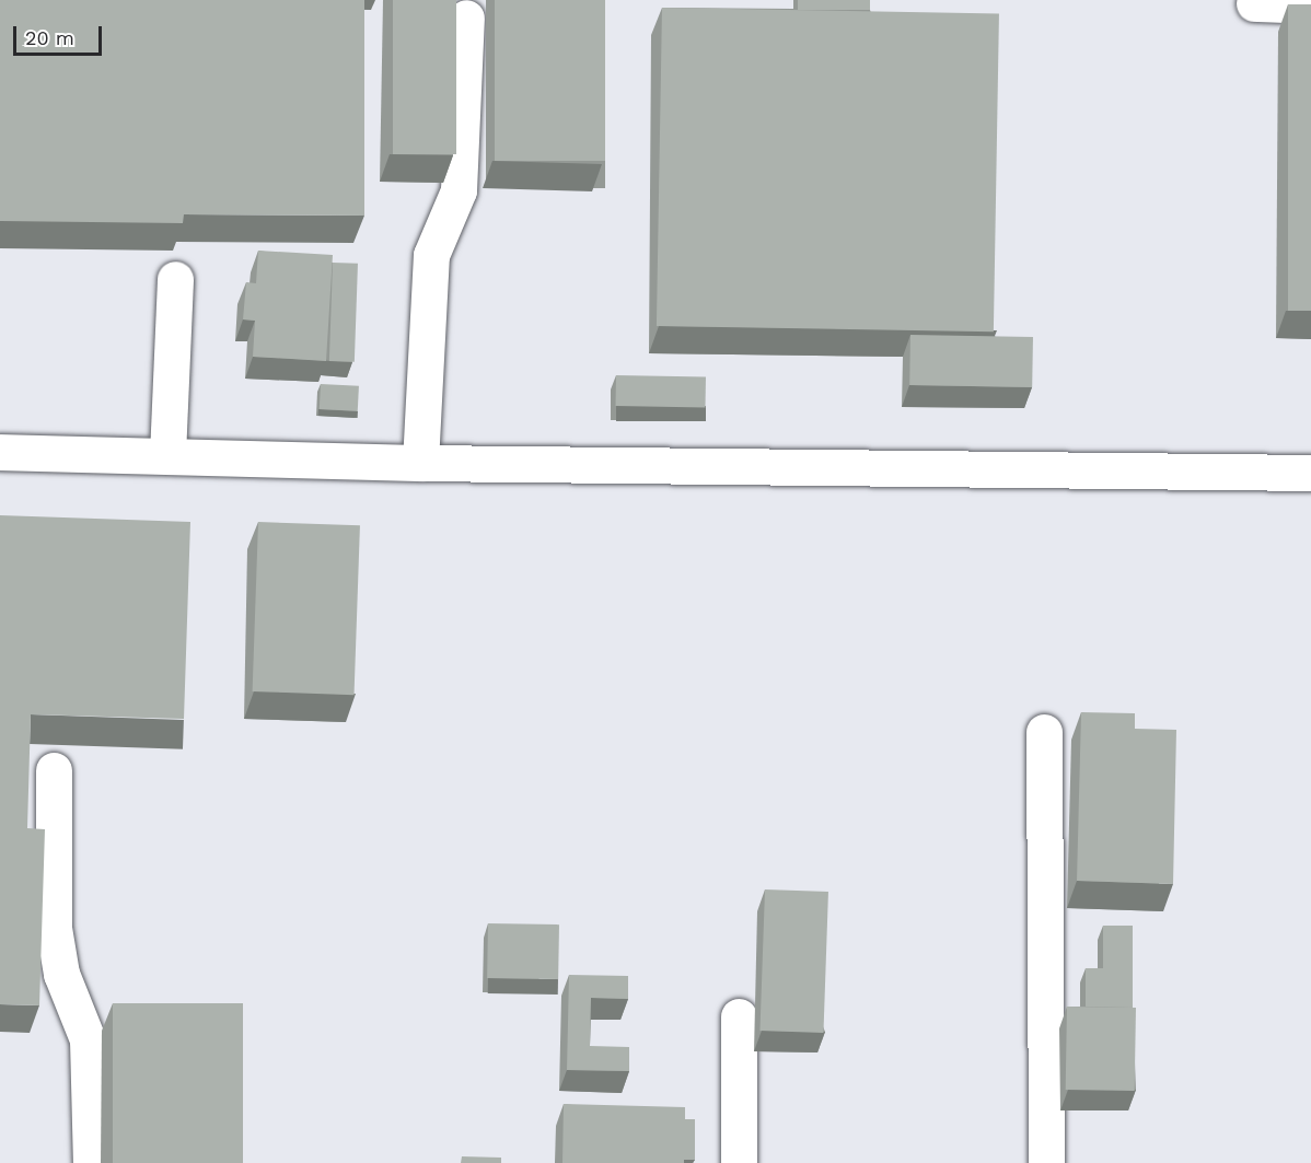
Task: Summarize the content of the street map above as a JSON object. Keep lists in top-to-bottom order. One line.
{"scale_bar":"20 m"}
